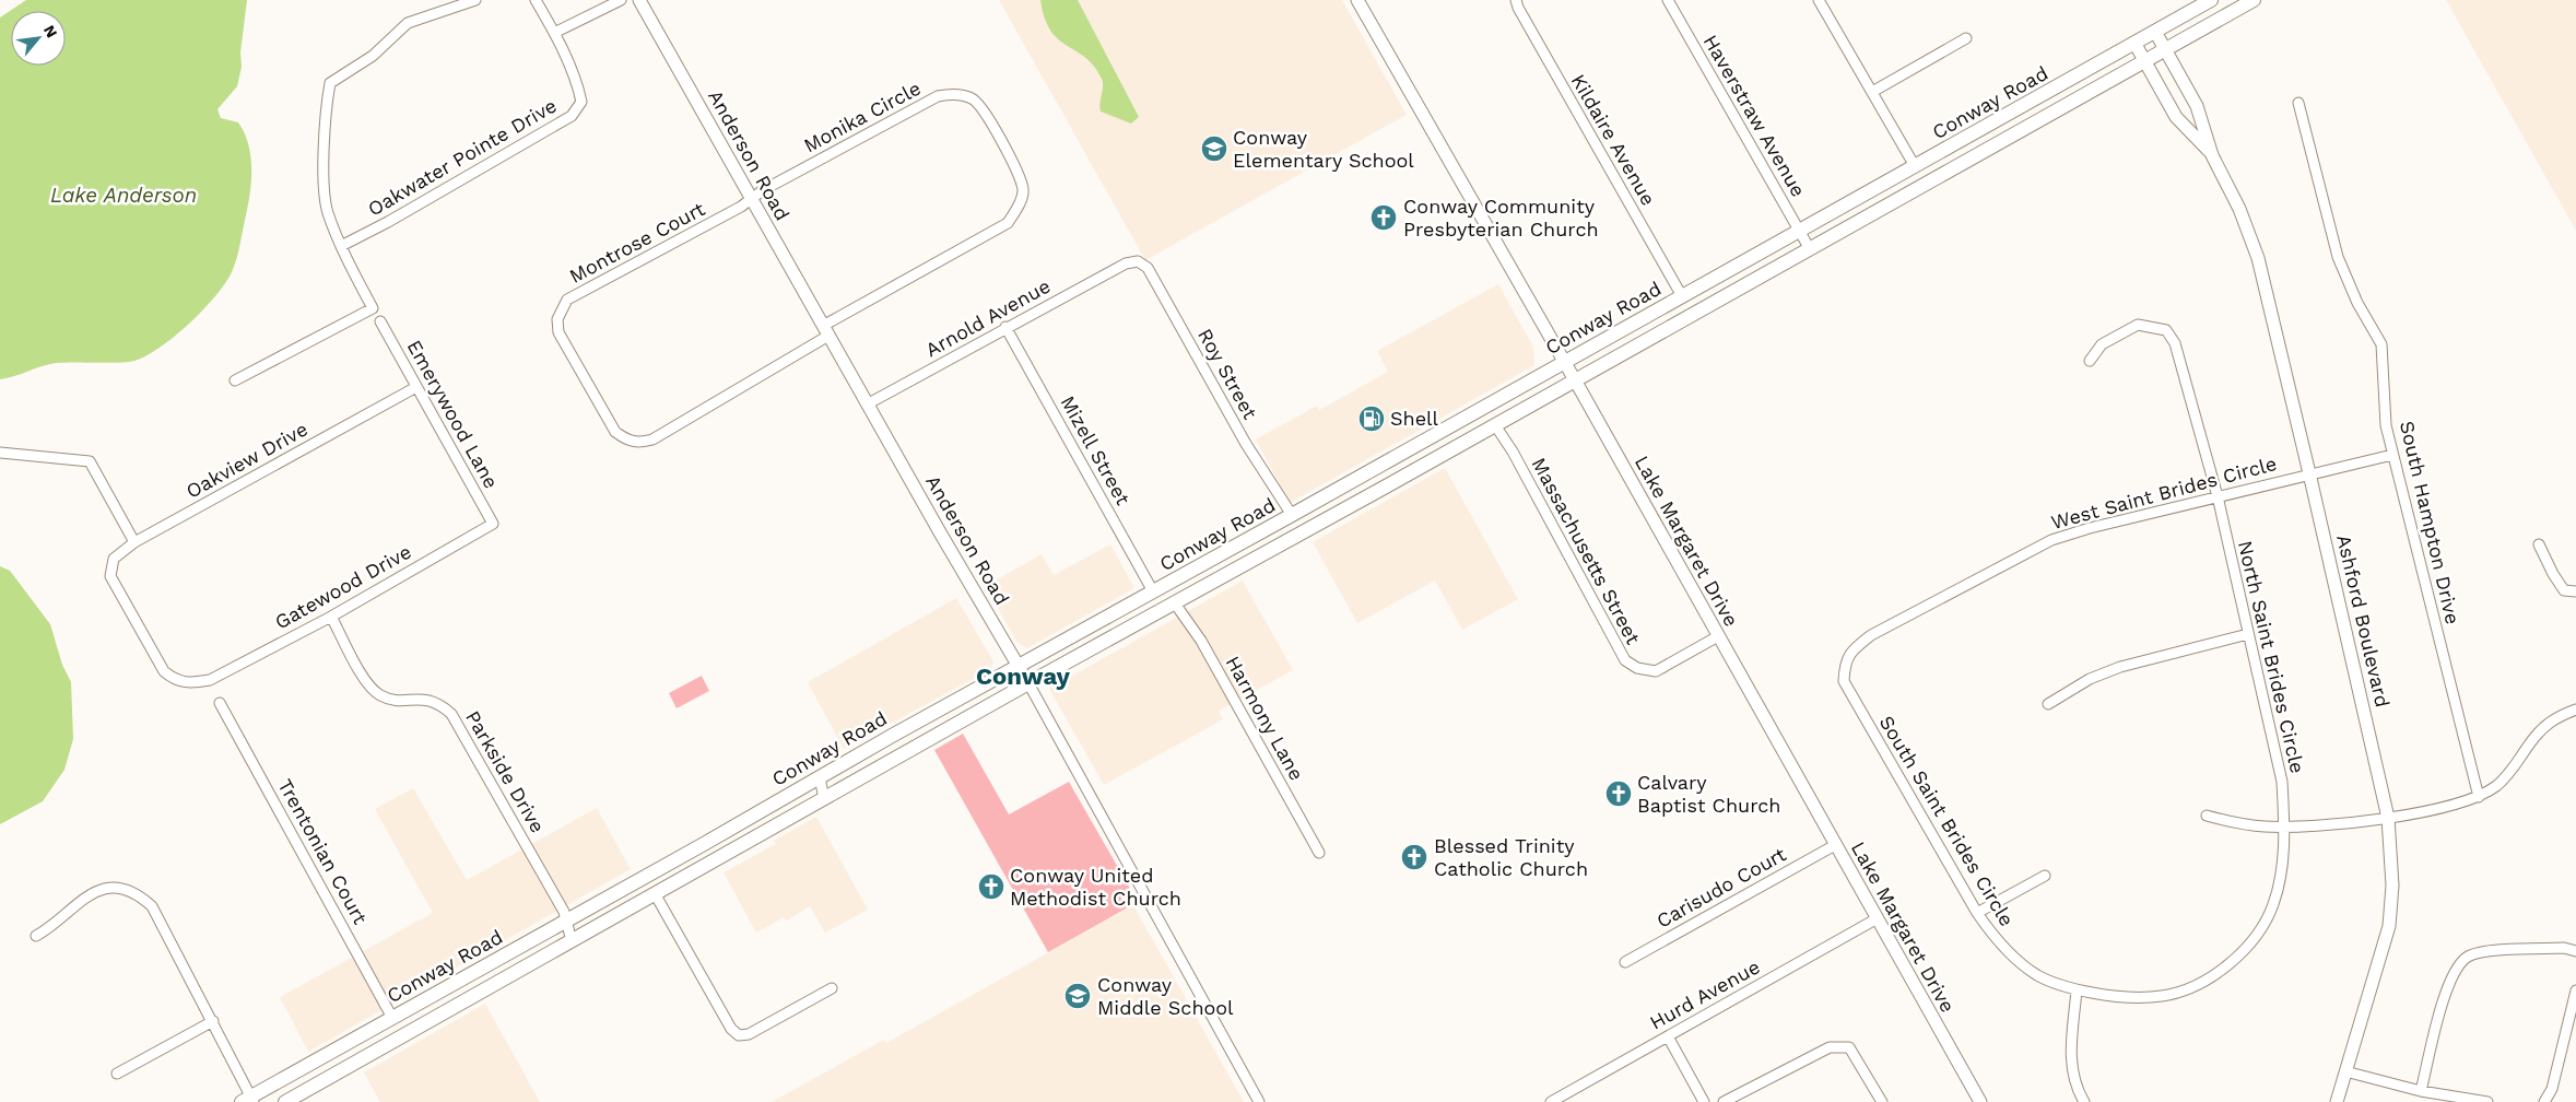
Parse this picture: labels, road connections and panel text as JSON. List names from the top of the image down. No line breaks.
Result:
{"streets":{"main road":["Conway Road"],"street":["Haverstraw Avenue","Monika Circle","Kildaire Avenue","Anderson Road","Oakwater Pointe Drive","Montrose Court","Arnold Avenue","Roy Street","Emerywood Lane","Mizell Street","Oakview Drive","West Saint Brides Circle","South Hampton Drive","Lake Margaret Drive","Massachusetts Street","Gatewood Drive","Ashford Boulevard","North Saint Brides Circle","Harmony Lane","Parkside Drive","South Saint Brides Circle","Trentonian Court","Carisudo Court","Hurd Avenue"]},"crossings":[["Conway Road","Haverstraw Avenue"],["Conway Road","Kildaire Avenue"],["Conway Road","Anderson Road"],["Conway Road","Roy Street"],["Conway Road","Mizell Street"],["Conway Road","Lake Margaret Drive"],["Conway Road","Massachusetts Street"],["Conway Road","Ashford Boulevard"],["Conway Road","Harmony Lane"],["Conway Road","Parkside Drive"],["Conway Road","Trentonian Court"],["Monika Circle","Anderson Road"],["Monika Circle","Montrose Court"],["Anderson Road","Montrose Court"],["Anderson Road","Arnold Avenue"],["Arnold Avenue","Roy Street"],["Arnold Avenue","Mizell Street"],["Emerywood Lane","Oakview Drive"],["Emerywood Lane","Gatewood Drive"],["Oakview Drive","Gatewood Drive"],["West Saint Brides Circle","South Hampton Drive"],["West Saint Brides Circle","Ashford Boulevard"],["West Saint Brides Circle","North Saint Brides Circle"],["West Saint Brides Circle","South Saint Brides Circle"],["Lake Margaret Drive","Massachusetts Street"],["Lake Margaret Drive","Carisudo Court"],["Lake Margaret Drive","Hurd Avenue"],["Gatewood Drive","Parkside Drive"],["North Saint Brides Circle","South Saint Brides Circle"]],"districts":["Conway"],"water":["Lake Anderson"],"places":{"school or university":["Conway Elementary School","Conway Middle School"],"church":["Conway Community Presbyterian Church","Calvary Baptist Church","Blessed Trinity Catholic Church","Conway United Methodist Church"],"fuel station":["Shell"]},"north":"top right"}
